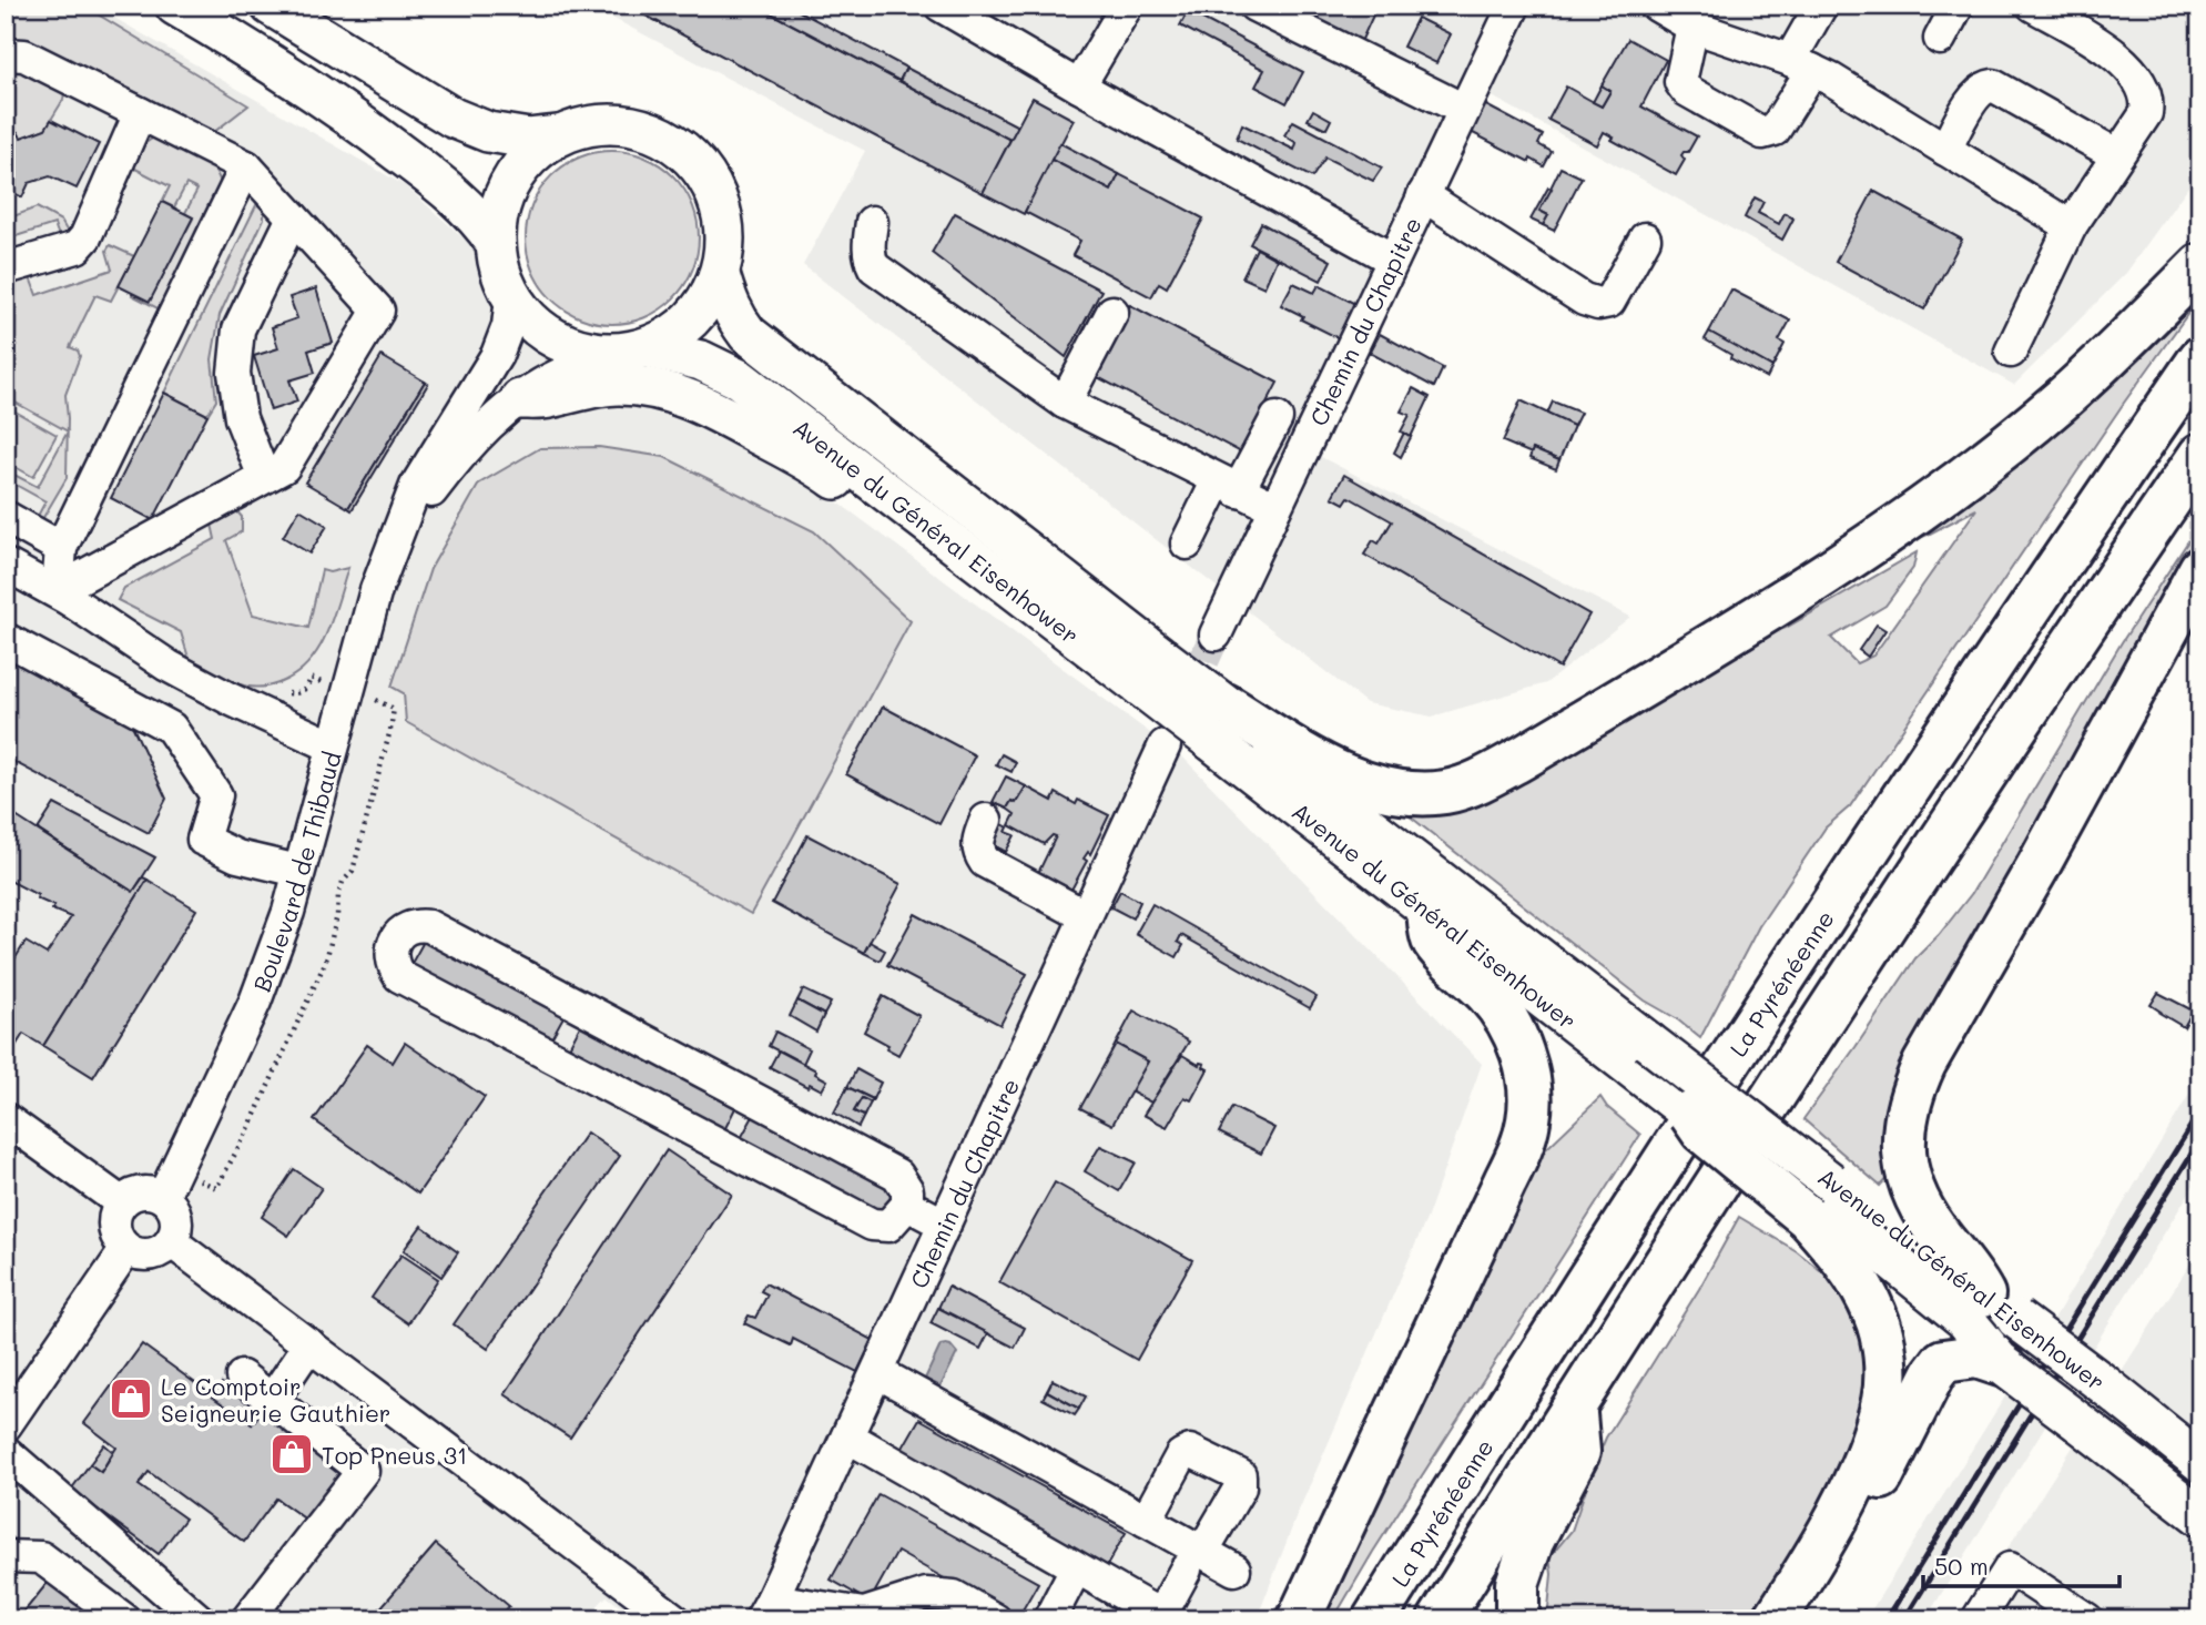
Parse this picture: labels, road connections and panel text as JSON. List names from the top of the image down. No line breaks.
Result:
{"streets":{"highway":["La Pyrénéenne"],"main road":["Avenue du Général Eisenhower"],"street":["Chemin du Chapitre","Boulevard de Thibaud"]},"crossings":[["Avenue du Général Eisenhower","Boulevard de Thibaud"]],"places":{"shop":["Le Comptoir Seigneurie Gauthier","Top Pneus 31"]},"scale_bar":"50 m"}
